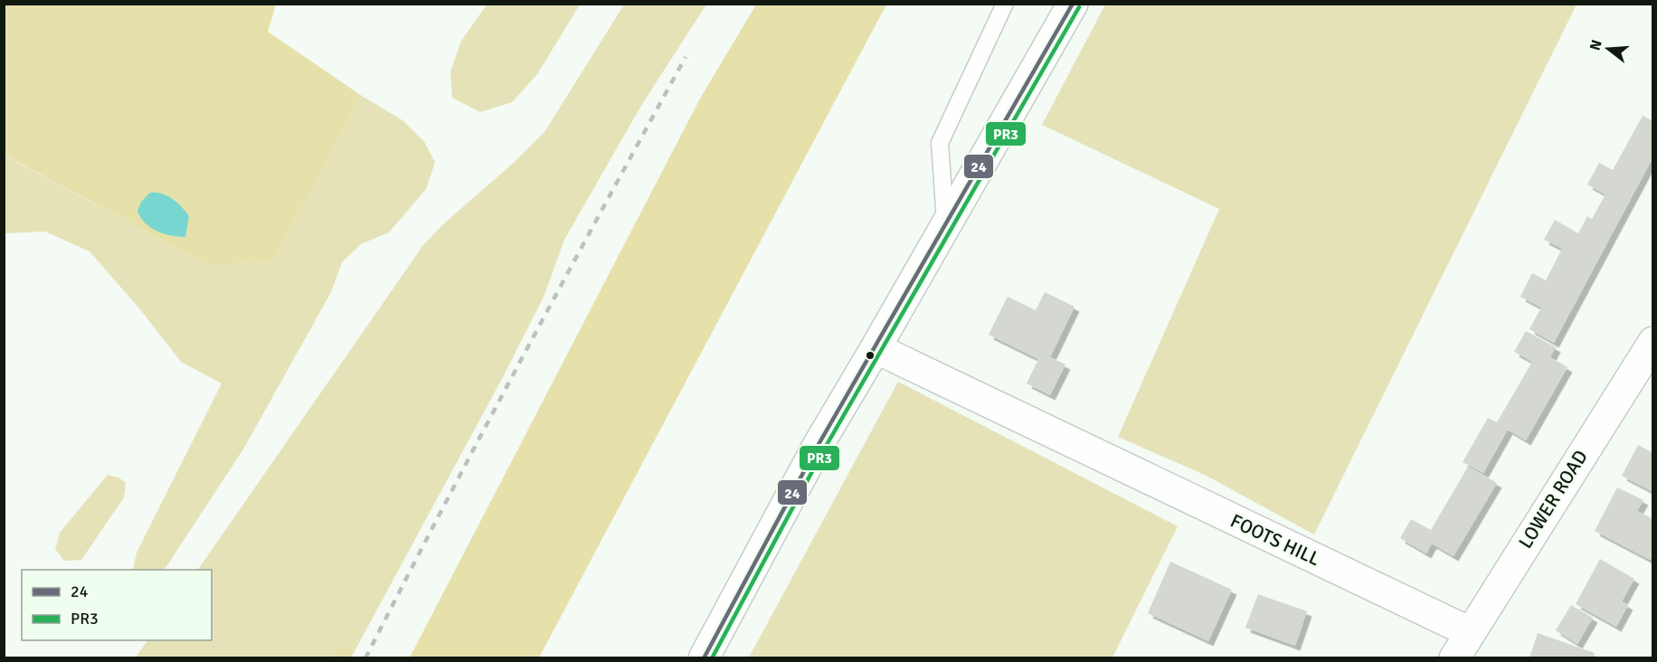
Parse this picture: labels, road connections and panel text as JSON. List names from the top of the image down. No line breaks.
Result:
{"streets":{"main road":["LOWER ROAD","FOOTS HILL"]},"crossings":[["LOWER ROAD","FOOTS HILL"]],"lines":["transit line 24","transit line PR3"],"legend":["24","PR3"],"north":"left"}
